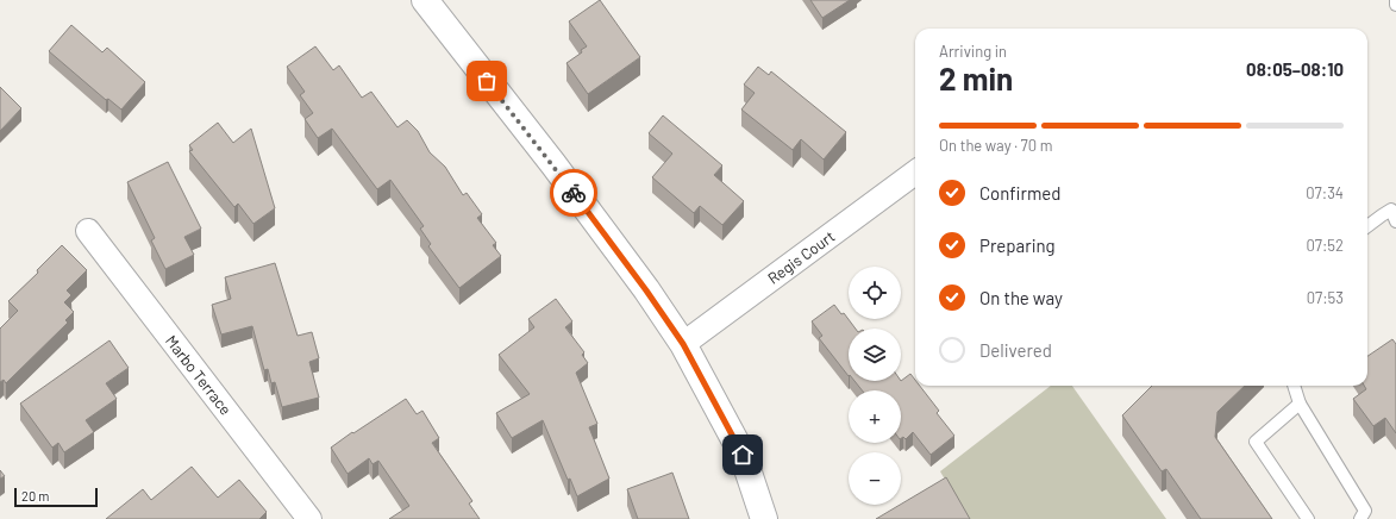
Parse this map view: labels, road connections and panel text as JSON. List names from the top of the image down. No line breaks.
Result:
{"streets":{"street":["Regis Court","Marbo Terrace"]},"scale_bar":"20 m","page":{"heading":["2 min","Arriving in","08:05–08:10"],"bar":"On the way · 70 m","list":[["Confirmed","07:34"],["Preparing","07:52"],["On the way","07:53"],"Delivered"],"map_buttons":["+","−"],"scale":"20 m"}}
